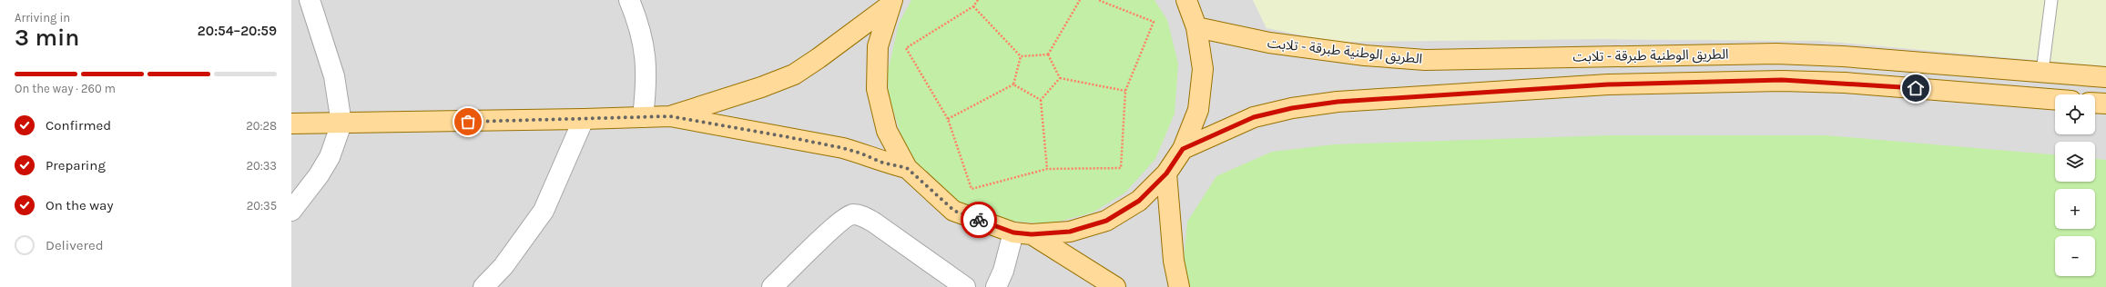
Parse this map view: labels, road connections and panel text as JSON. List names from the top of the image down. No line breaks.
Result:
{"streets":{"main road":["الطريق الوطنية طبرقة - تلابت"]},"page":{"heading":["3 min","Arriving in","20:54–20:59"],"bar":"On the way · 260 m","map_buttons":["+","−"],"list":[["Confirmed","20:28"],["Preparing","20:33"],["On the way","20:35"],"Delivered"]}}
